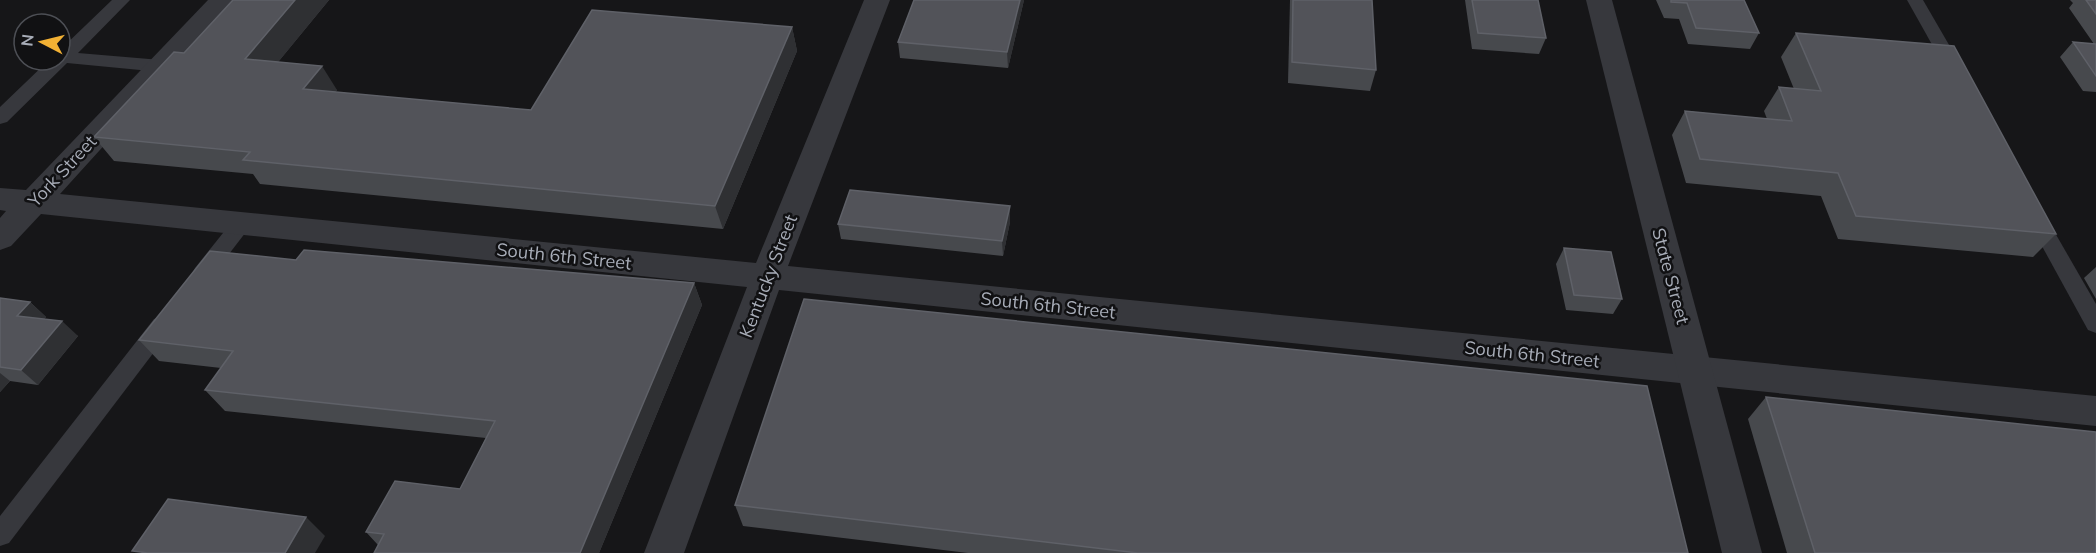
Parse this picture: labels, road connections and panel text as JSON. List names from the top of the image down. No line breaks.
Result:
{"streets":{"street":["York Street","South 6th Street","Kentucky Street","State Street"]},"crossings":[["York Street","South 6th Street"],["South 6th Street","Kentucky Street"],["South 6th Street","State Street"]],"north":"left"}
